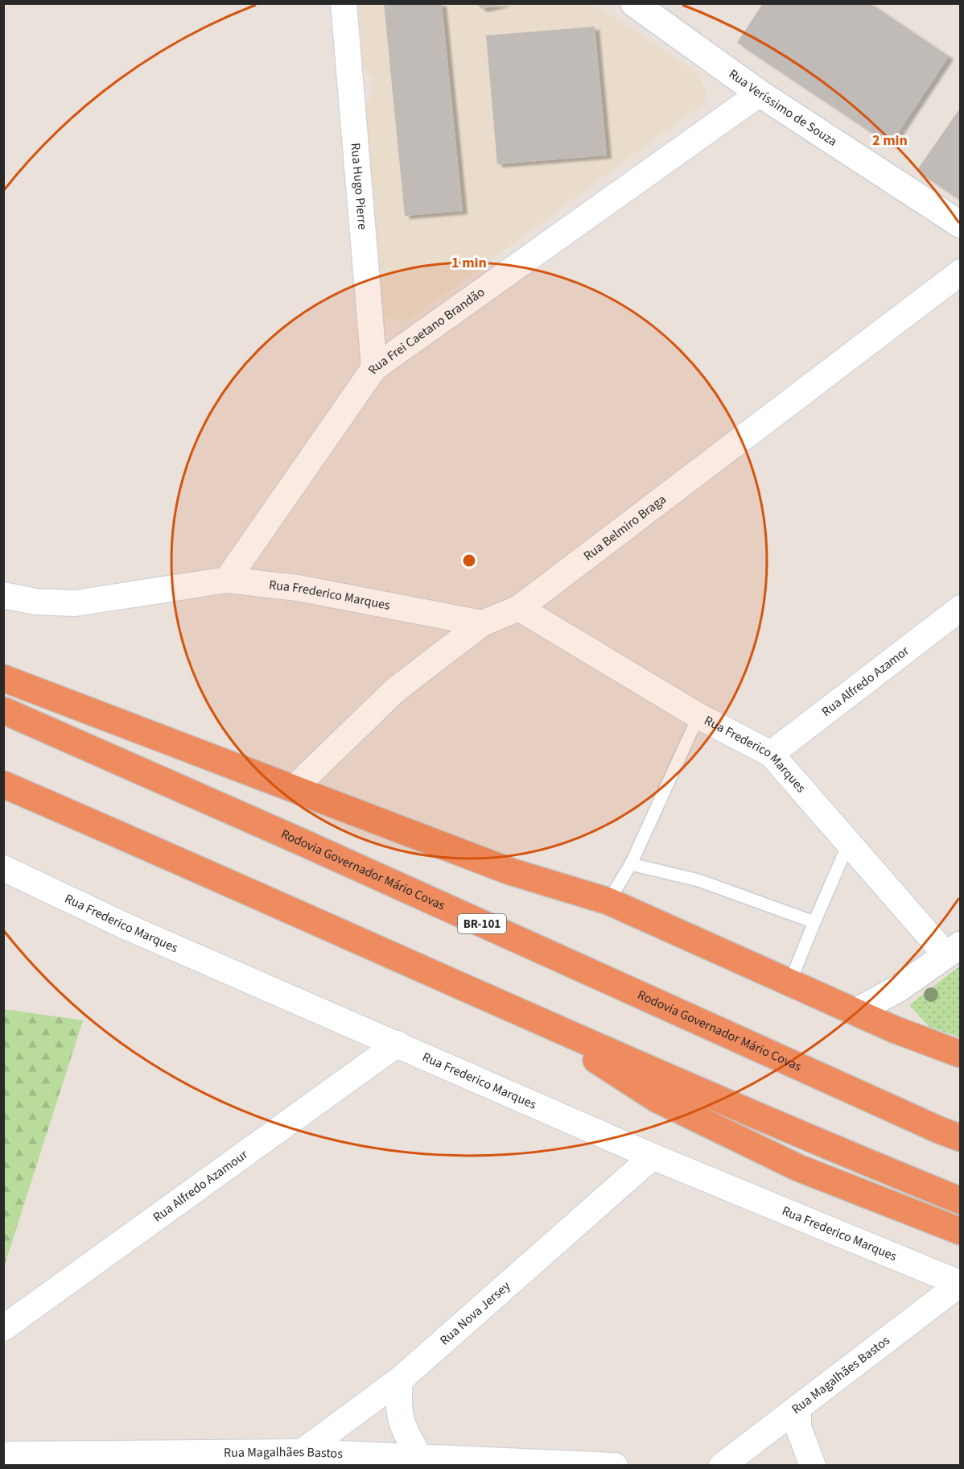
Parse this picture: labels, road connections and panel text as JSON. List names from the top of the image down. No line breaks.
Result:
{"streets":{"highway":["Rodovia Governador Mário Covas","BR-101"],"street":["Rua Veríssimo de Souza","Rua Hugo Pierre","Rua Frei Caetano Brandão","Rua Belmiro Braga","Rua Frederico Marques","Rua Alfredo Azamor","Rua Alfredo Azamour","Rua Nova Jersey","Rua Magalhães Bastos"]},"crossings":[["Rua Veríssimo de Souza","Rua Frei Caetano Brandão"],["Rua Hugo Pierre","Rua Frei Caetano Brandão"],["Rua Frei Caetano Brandão","Rua Frederico Marques"],["Rua Belmiro Braga","Rua Frederico Marques"],["Rua Frederico Marques","Rua Alfredo Azamor"],["Rua Frederico Marques","Rua Alfredo Azamour"],["Rua Frederico Marques","Rua Nova Jersey"],["Rua Frederico Marques","Rua Magalhães Bastos"],["Rua Nova Jersey","Rua Magalhães Bastos"]],"rings":["2 min","1 min"]}
